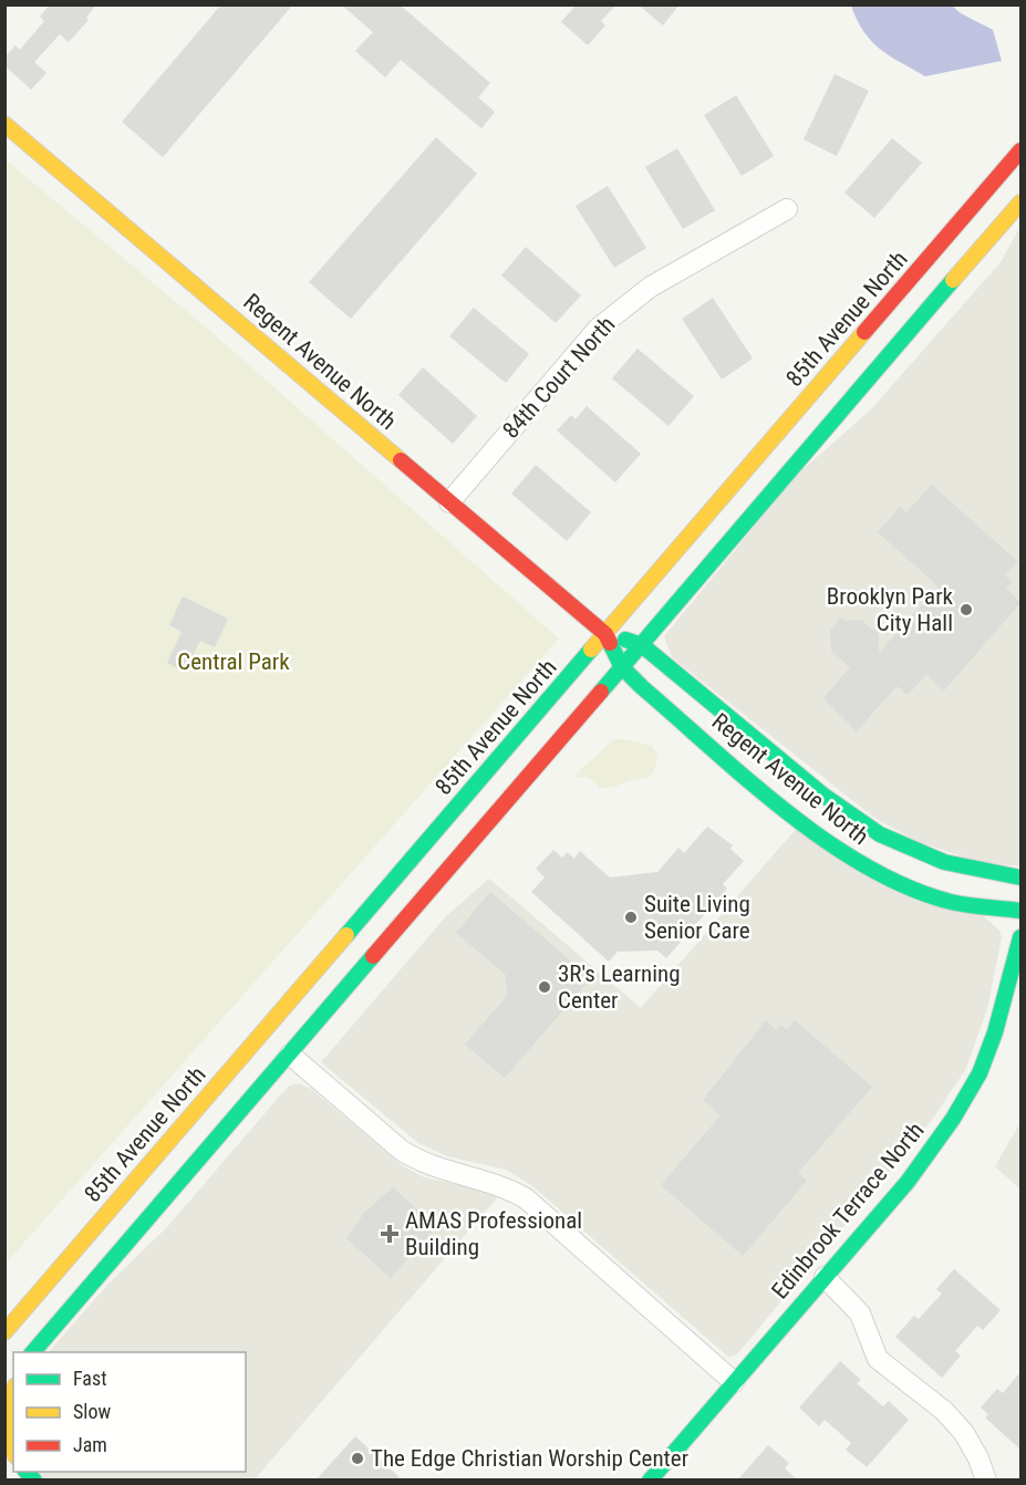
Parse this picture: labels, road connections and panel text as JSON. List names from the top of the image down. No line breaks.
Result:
{"streets":{"main road":["85th Avenue North","Regent Avenue North","Edinbrook Terrace North"],"street":["84th Court North"]},"crossings":[["85th Avenue North","Regent Avenue North"],["Regent Avenue North","84th Court North"]],"parks":["Central Park"],"places":{"other":["Brooklyn Park City Hall","Suite Living Senior Care","3R's Learning Center","The Edge Christian Worship Center"],"health":["AMAS Professional Building"]},"legend":["Fast","Slow","Jam"]}
